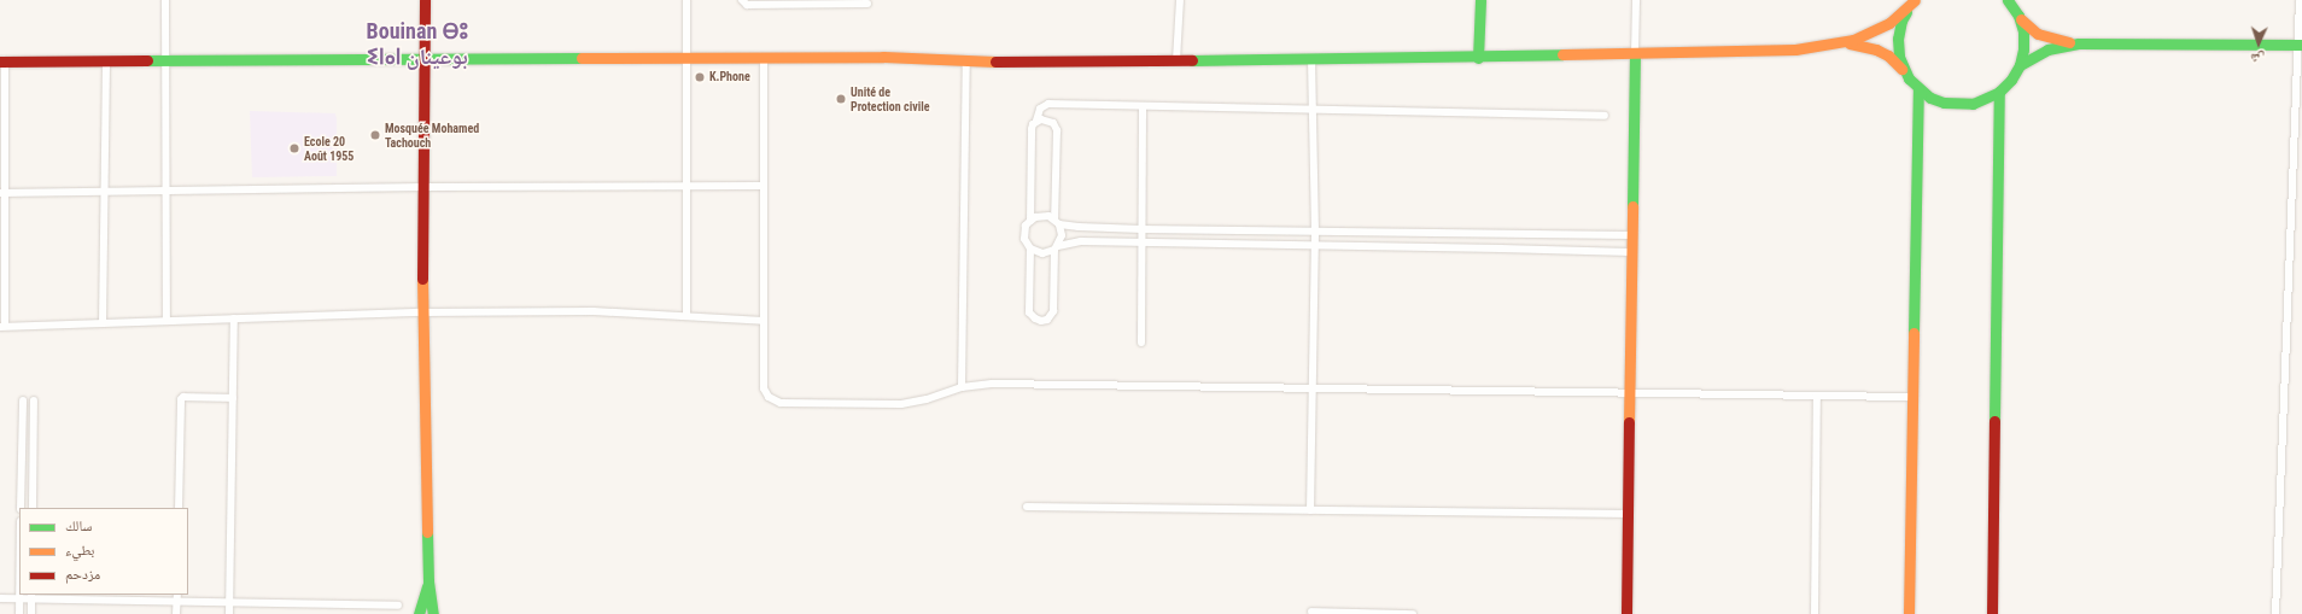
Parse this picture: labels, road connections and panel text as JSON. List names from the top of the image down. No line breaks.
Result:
{"districts":["Bouinan ⴱⵓ ⵉⵏⴰⵏ بوعينان"],"places":["K.Phone","Unité de Protection civile","Mosquée Mohamed Tachouch","Ecole 20 Août 1955"],"legend":["سالك","بطيء","مزدحم"],"north":"bottom"}
